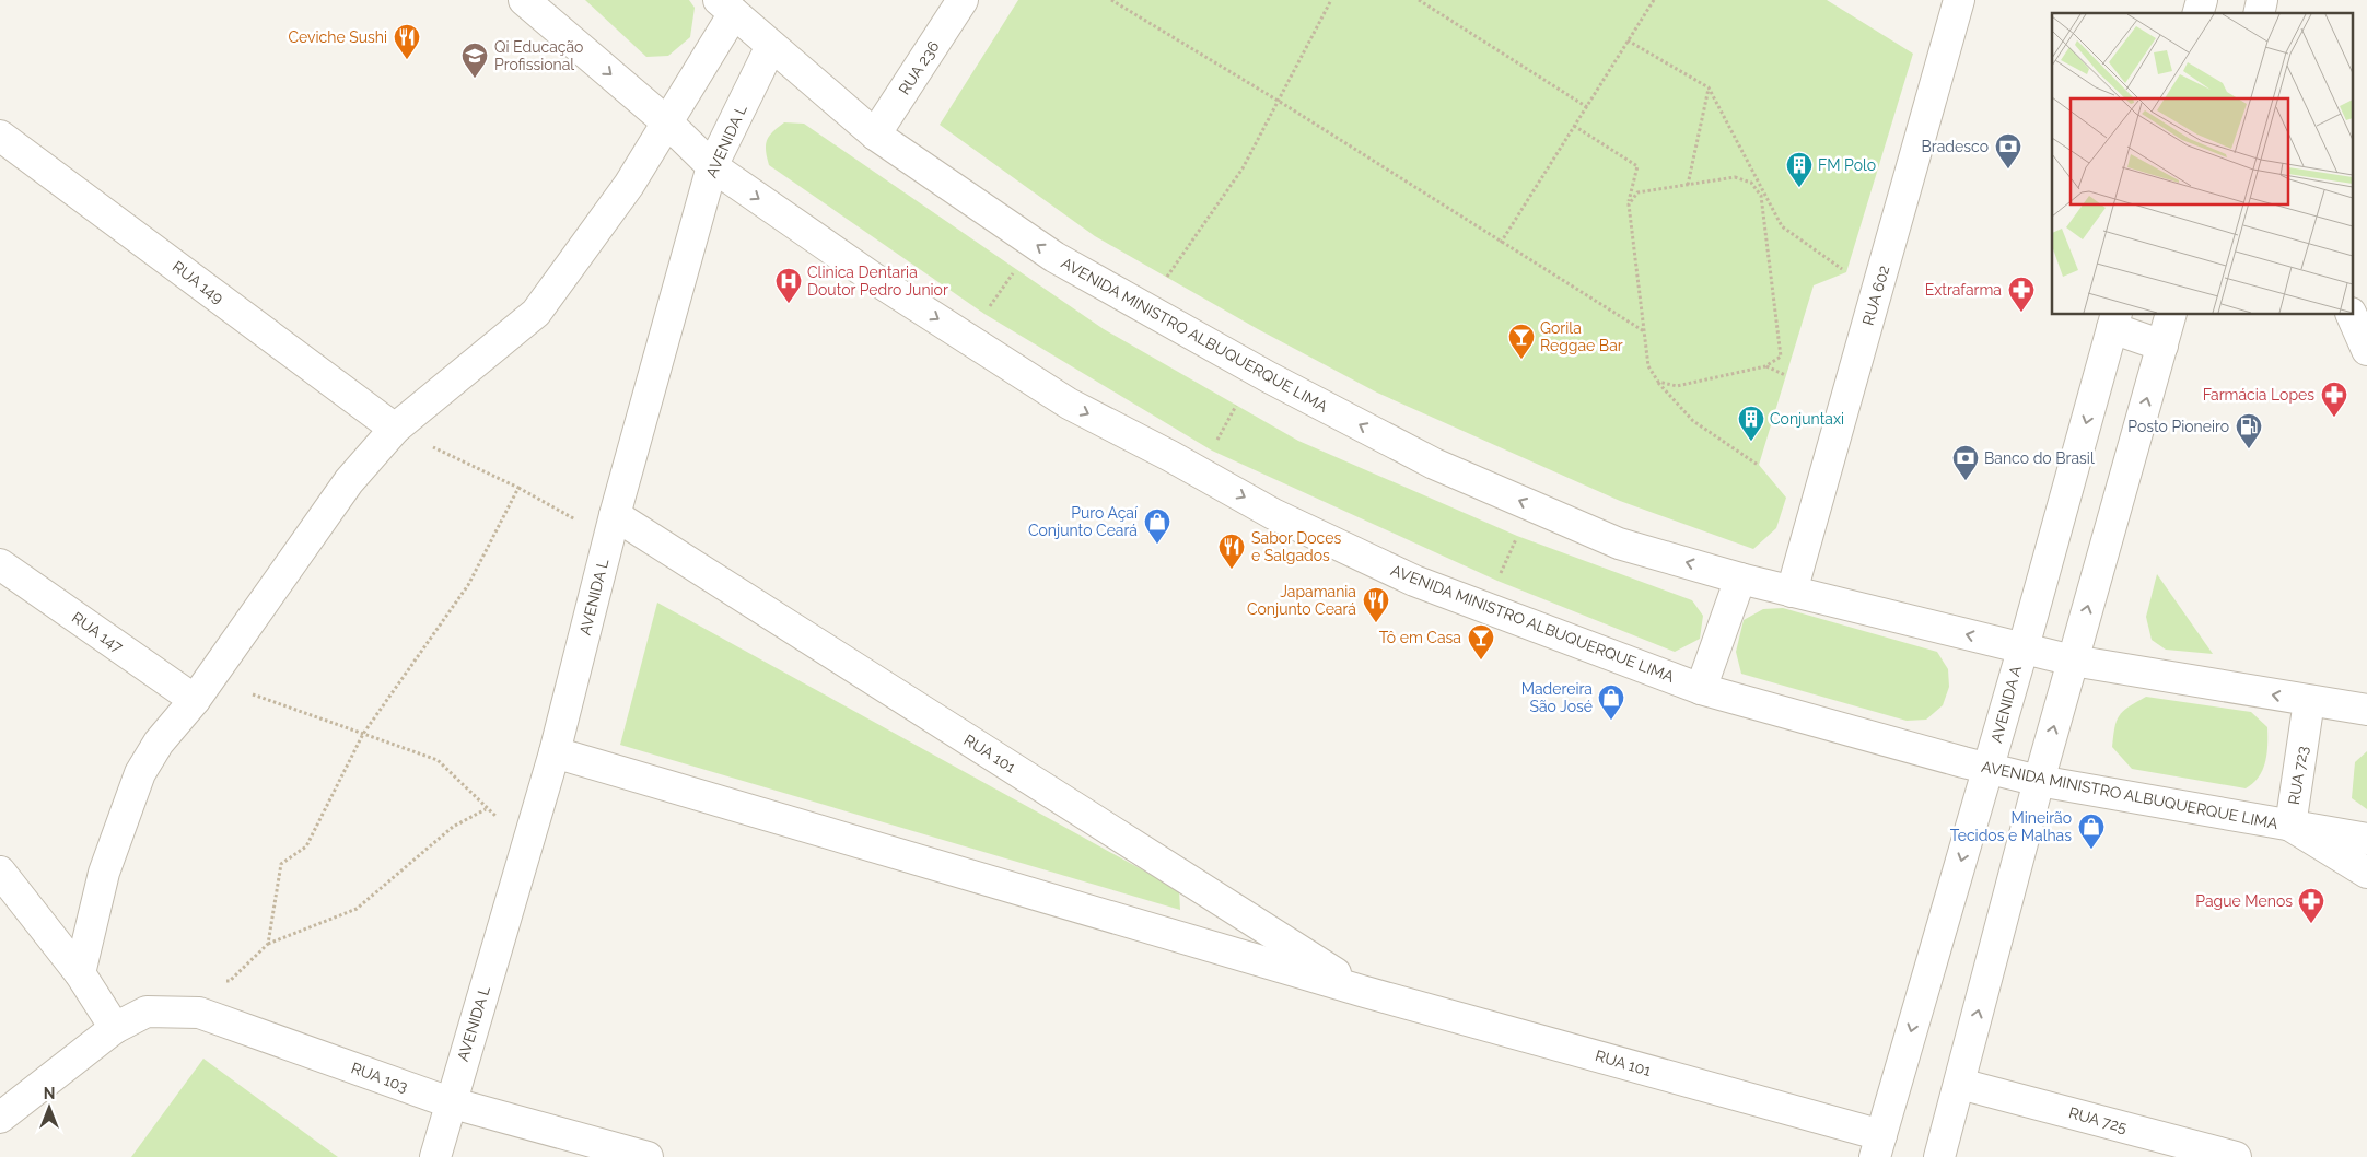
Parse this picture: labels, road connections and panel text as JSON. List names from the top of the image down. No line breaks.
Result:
{"streets":{"street":["RUA 236","AVENIDA L","RUA 149","RUA 602","AVENIDA MINISTRO ALBUQUERQUE LIMA","RUA 147","AVENIDA A","RUA 101","RUA 723","RUA 103","RUA 725"]},"crossings":[["RUA 236","AVENIDA MINISTRO ALBUQUERQUE LIMA"],["AVENIDA L","AVENIDA MINISTRO ALBUQUERQUE LIMA"],["AVENIDA L","RUA 101"],["AVENIDA L","RUA 103"],["RUA 602","AVENIDA MINISTRO ALBUQUERQUE LIMA"],["AVENIDA MINISTRO ALBUQUERQUE LIMA","AVENIDA A"],["AVENIDA MINISTRO ALBUQUERQUE LIMA","RUA 723"],["AVENIDA A","RUA 101"]],"places":{"restaurant":["Ceviche Sushi","Sabor Doces e Salgados","Japamania Conjunto Ceará"],"school or university":["Qi Educação Profissional"],"bank":["Bradesco","Banco do Brasil"],"building":["FM Polo","Conjuntaxi"],"hospital":["Clinica Dentaria Doutor Pedro Junior"],"pharmacy":["Extrafarma","Farmácia Lopes","Pague Menos"],"bar":["Gorila Reggae Bar","Tô em Casa"],"fuel station":["Posto Pioneiro"],"shop":["Puro Açaí Conjunto Ceará","Madereira São José","Mineirão Tecidos e Malhas"]},"north":"top"}
